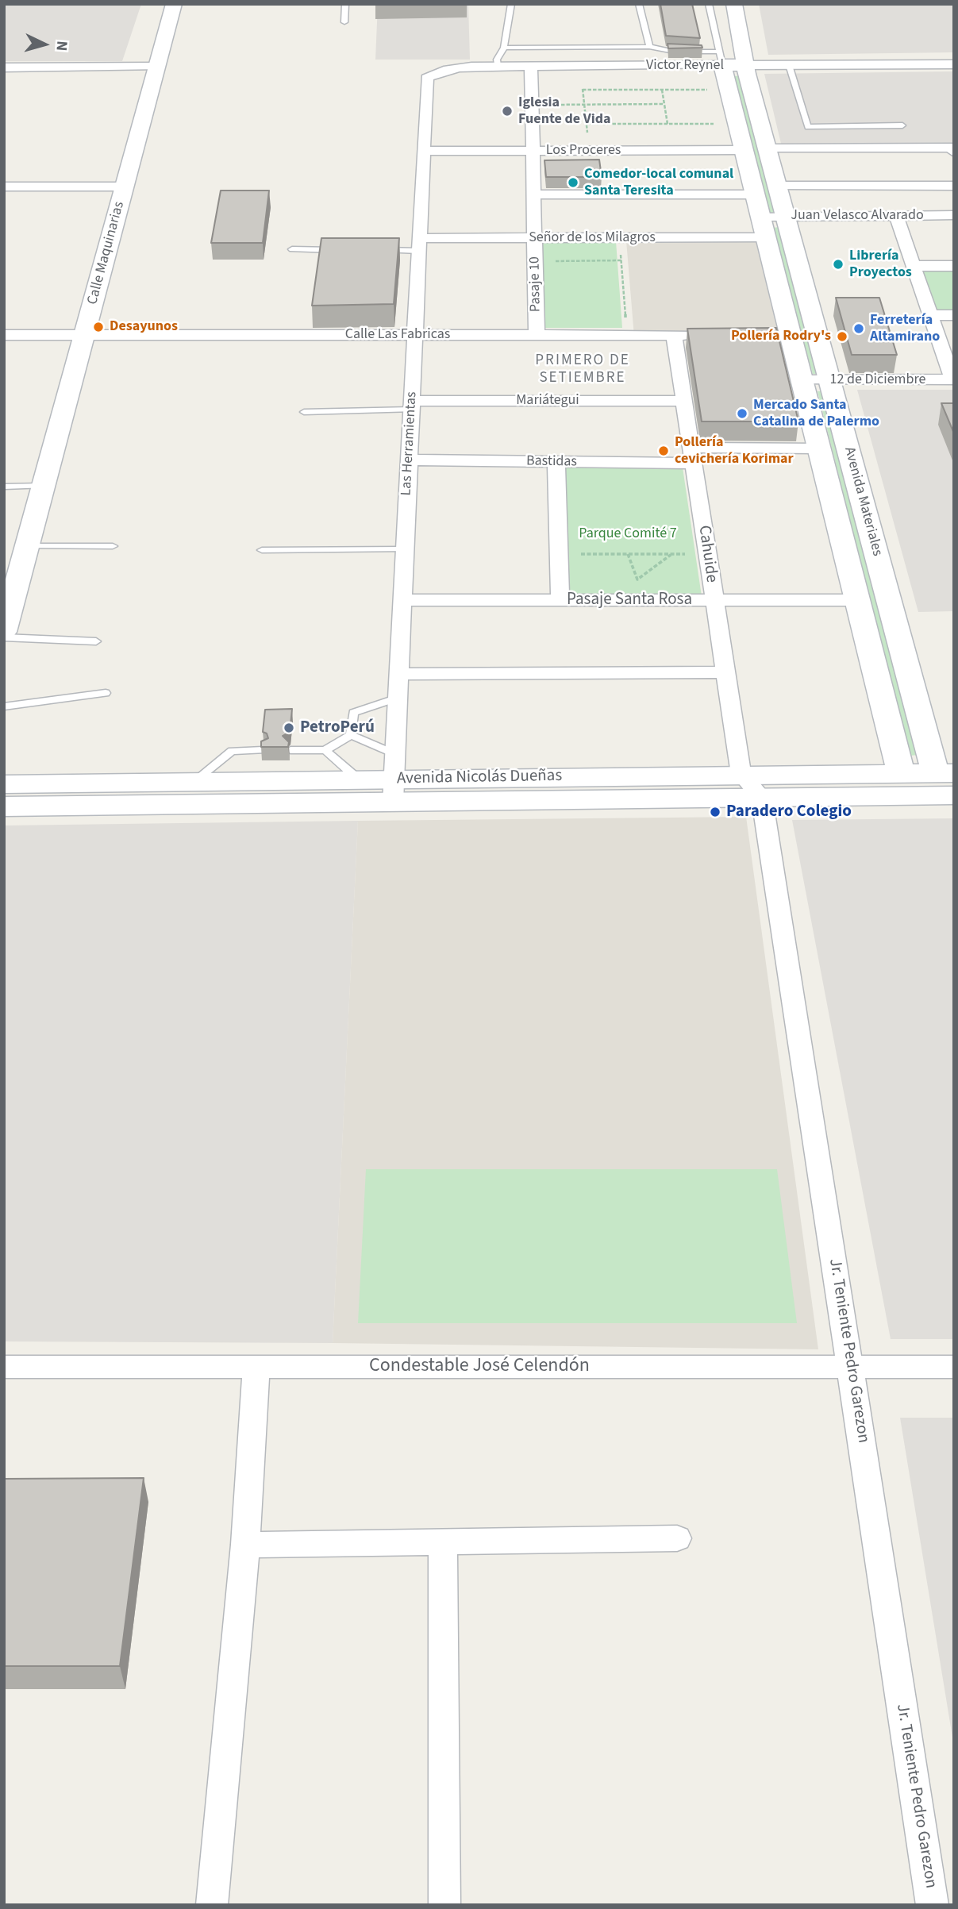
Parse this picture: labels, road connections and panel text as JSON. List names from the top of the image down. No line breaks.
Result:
{"streets":{"street":["Victor Reynel","Los Proceres","Juan Velasco Alvarado","Señor de los Milagros","Calle Maquinarias","Pasaje 10","Calle Las Fabricas","12 de Diciembre","Mariátegui","Las Herramientas","Bastidas","Avenida Materiales","Cahuide","Pasaje Santa Rosa","Avenida Nicolás Dueñas","Jr. Teniente Pedro Garezon","Condestable José Celendón"]},"crossings":[["Victor Reynel","Pasaje 10"],["Victor Reynel","Las Herramientas"],["Victor Reynel","Avenida Materiales"],["Los Proceres","Pasaje 10"],["Los Proceres","Las Herramientas"],["Los Proceres","Avenida Materiales"],["Juan Velasco Alvarado","Señor de los Milagros"],["Juan Velasco Alvarado","Avenida Materiales"],["Señor de los Milagros","Pasaje 10"],["Señor de los Milagros","Las Herramientas"],["Señor de los Milagros","Avenida Materiales"],["Calle Maquinarias","Calle Las Fabricas"],["Pasaje 10","Calle Las Fabricas"],["Calle Las Fabricas","Las Herramientas"],["Calle Las Fabricas","Cahuide"],["12 de Diciembre","Avenida Materiales"],["Mariátegui","Las Herramientas"],["Mariátegui","Cahuide"],["Las Herramientas","Bastidas"],["Las Herramientas","Pasaje Santa Rosa"],["Las Herramientas","Avenida Nicolás Dueñas"],["Bastidas","Avenida Materiales"],["Bastidas","Cahuide"],["Avenida Materiales","Pasaje Santa Rosa"],["Avenida Materiales","Avenida Nicolás Dueñas"],["Cahuide","Pasaje Santa Rosa"],["Cahuide","Avenida Nicolás Dueñas"],["Avenida Nicolás Dueñas","Jr. Teniente Pedro Garezon"],["Jr. Teniente Pedro Garezon","Condestable José Celendón"]],"districts":["PRIMERO DE SETIEMBRE"],"parks":["Parque Comité 7"],"places":["Iglesia Fuente de Vida","Comedor-local comunal Santa Teresita","Librería Proyectos","Desayunos","Ferretería Altamirano","Pollería Rodry's","Mercado Santa Catalina de Palermo","Pollería cevichería Korimar","PetroPerú","Paradero Colegio"],"north":"right"}
